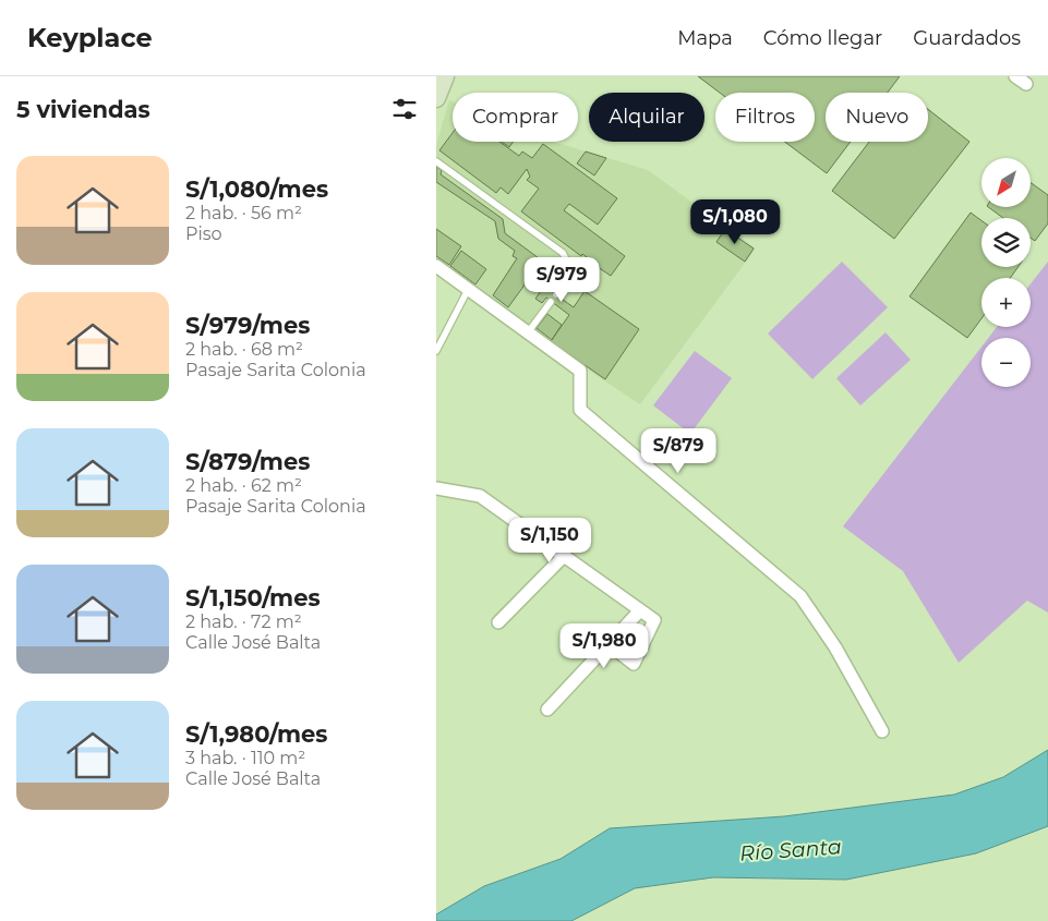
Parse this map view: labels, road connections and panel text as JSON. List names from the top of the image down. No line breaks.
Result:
{"water":["Río Santa"],"north":"bottom left","page":{"header":"Keyplace","nav":["Mapa","Cómo llegar","Guardados"],"heading":"5 viviendas","chip":["Comprar","Alquilar","Filtros","Nuevo"],"list":[{"name":"S/1,080/mes","note":"2 hab. · 56 m² · Piso"},{"name":"S/979/mes","note":"2 hab. · 68 m² · Pasaje Sarita Colonia"},{"name":"S/879/mes","note":"2 hab. · 62 m² · Pasaje Sarita Colonia"},{"name":"S/1,150/mes","note":"2 hab. · 72 m² · Calle José Balta"},{"name":"S/1,980/mes","note":"3 hab. · 110 m² · Calle José Balta"}],"map_buttons":["+","−"],"price":["S/1,080","S/979","S/879","S/1,150","S/1,980"]}}
